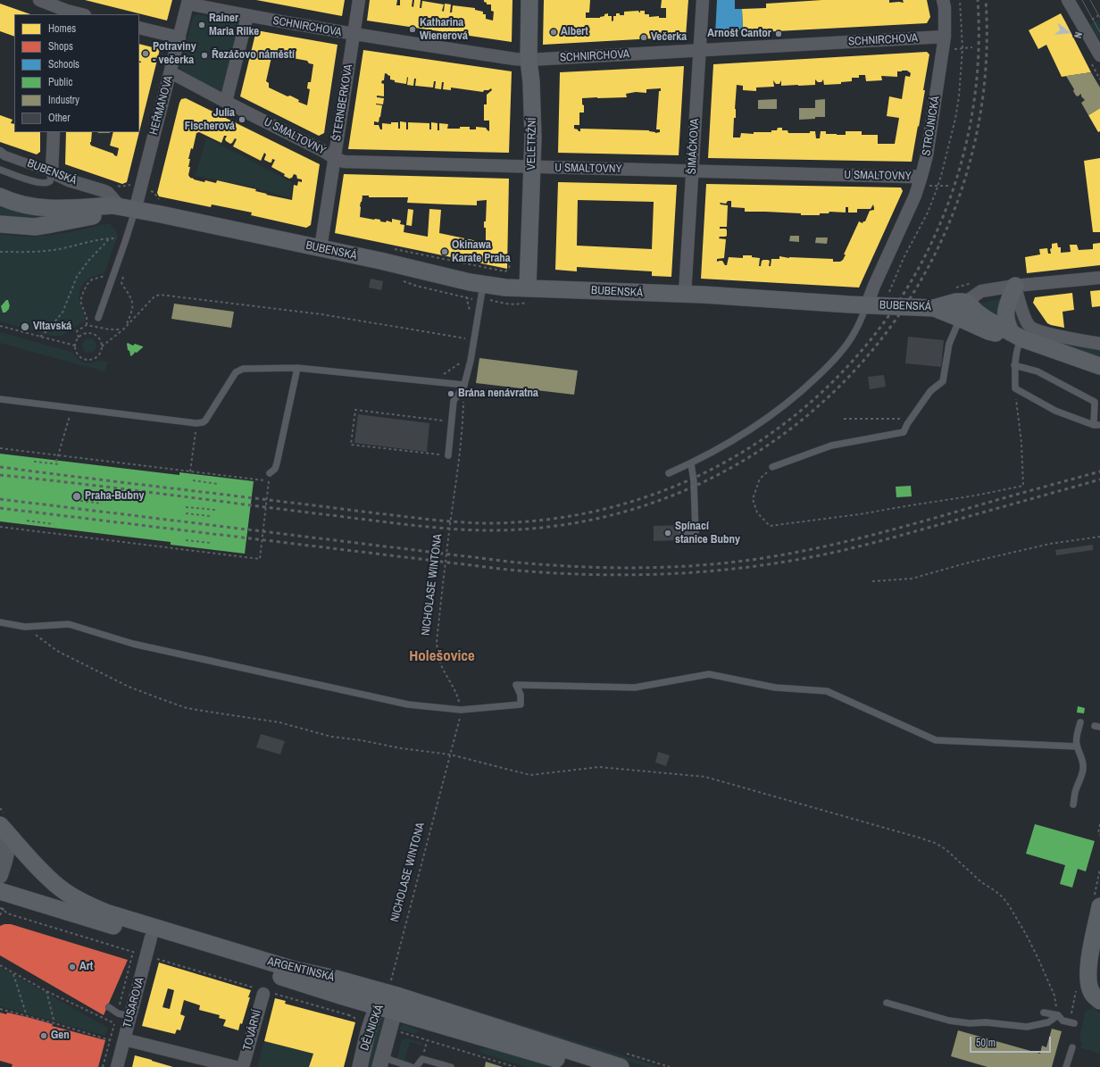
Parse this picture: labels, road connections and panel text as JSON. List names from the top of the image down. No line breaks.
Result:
{"streets":{"main road":["VELETRŽNÍ","BUBENSKÁ","ARGENTINSKÁ"],"street":["SCHNIRCHOVA","ŠTERNBERKOVA","HEŘMANOVA","STROJNICKÁ","U SMALTOVNY","ŠIMÁČKOVA","TUSAROVA","DĚLNICKÁ","TOVÁRNÍ"],"path":["NICHOLASE WINTONA"]},"crossings":[["SCHNIRCHOVA","ŠTERNBERKOVA"],["SCHNIRCHOVA","STROJNICKÁ"],["SCHNIRCHOVA","VELETRŽNÍ"],["SCHNIRCHOVA","ŠIMÁČKOVA"],["ŠTERNBERKOVA","U SMALTOVNY"],["ŠTERNBERKOVA","BUBENSKÁ"],["HEŘMANOVA","BUBENSKÁ"],["STROJNICKÁ","U SMALTOVNY"],["STROJNICKÁ","BUBENSKÁ"],["U SMALTOVNY","VELETRŽNÍ"],["U SMALTOVNY","ŠIMÁČKOVA"],["VELETRŽNÍ","BUBENSKÁ"],["ŠIMÁČKOVA","BUBENSKÁ"],["NICHOLASE WINTONA","ARGENTINSKÁ"],["NICHOLASE WINTONA","DĚLNICKÁ"],["ARGENTINSKÁ","TUSAROVA"],["ARGENTINSKÁ","DĚLNICKÁ"]],"districts":["Holešovice"],"places":["Rainer Maria Rilke","Katharina Wienerová","Albert","Arnošt Cantor","Večerka","Potraviny - večerka","Řezáčovo náměstí","Julia Fischerová","Okinawa Karate Praha","Vltavská","Brána nenávratna","Praha-Bubny","Spínací stanice Bubny","Art","Gen"],"legend":["Homes","Shops","Schools","Public","Industry","Other"],"scale_bar":"50 m","north":"right"}
